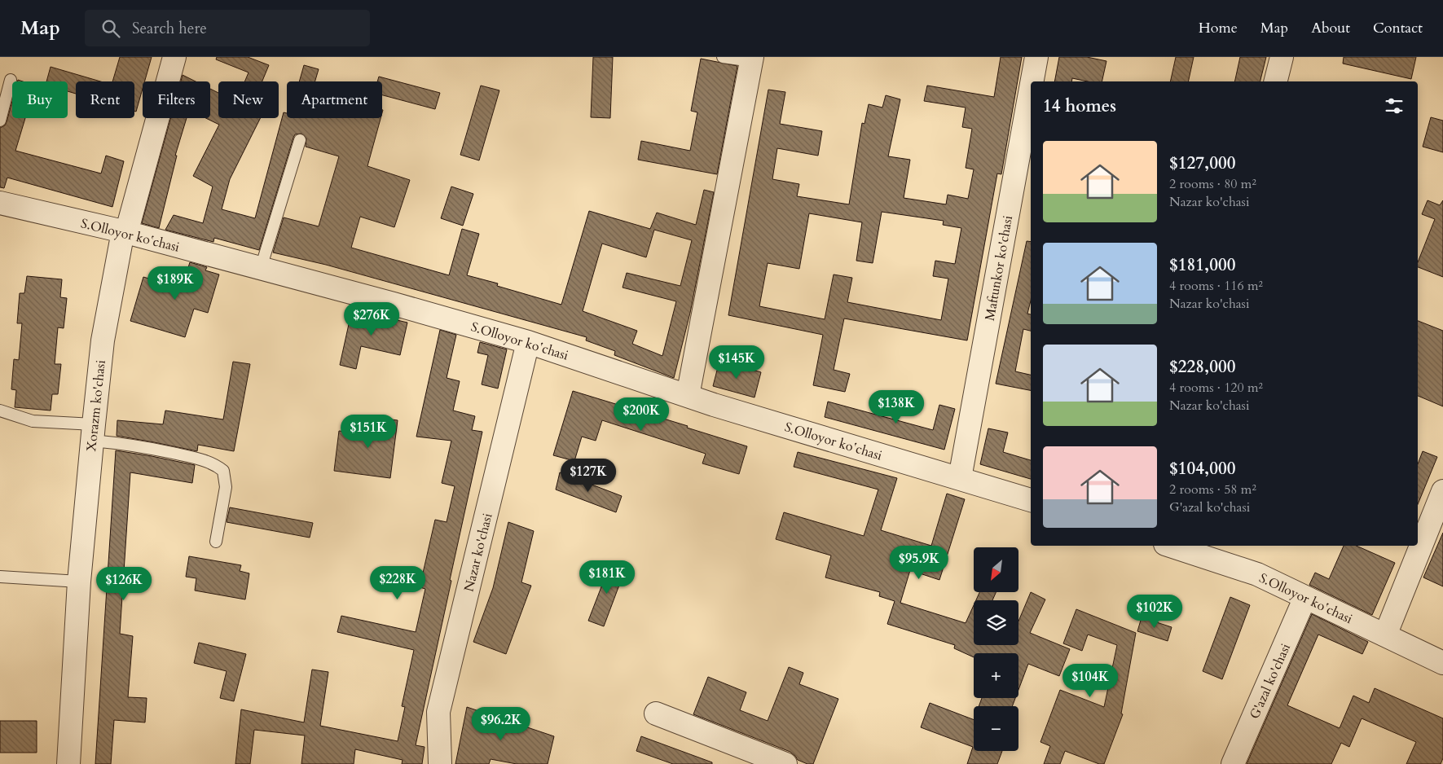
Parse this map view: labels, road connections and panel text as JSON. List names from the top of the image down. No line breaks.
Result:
{"streets":{"street":["S.Olloyor koʻchasi","Maftunkor ko'chasi","Xorazm ko'chasi","Nazar ko'chasi","G'azal ko'chasi"]},"crossings":[["S.Olloyor koʻchasi","Maftunkor ko'chasi"],["S.Olloyor koʻchasi","Xorazm ko'chasi"],["S.Olloyor koʻchasi","Nazar ko'chasi"],["S.Olloyor koʻchasi","G'azal ko'chasi"]],"north":"bottom left","page":{"header":"Map","search":"Search here","nav":["Home","Map","About","Contact"],"chip":["Buy","Rent","Filters","New","Apartment"],"heading":"14 homes","list":[{"name":"$127,000","note":"2 rooms · 80 m² · Nazar ko'chasi"},{"name":"$181,000","note":"4 rooms · 116 m² · Nazar ko'chasi"},{"name":"$228,000","note":"4 rooms · 120 m² · Nazar ko'chasi"},{"name":"$104,000","note":"2 rooms · 58 m² · G'azal ko'chasi"}],"price":["$189K","$276K","$145K","$138K","$200K","$151K","$127K","$95.9K","$181K","$228K","$126K","$102K","$104K","$96.2K"],"map_buttons":["+","−"]}}
